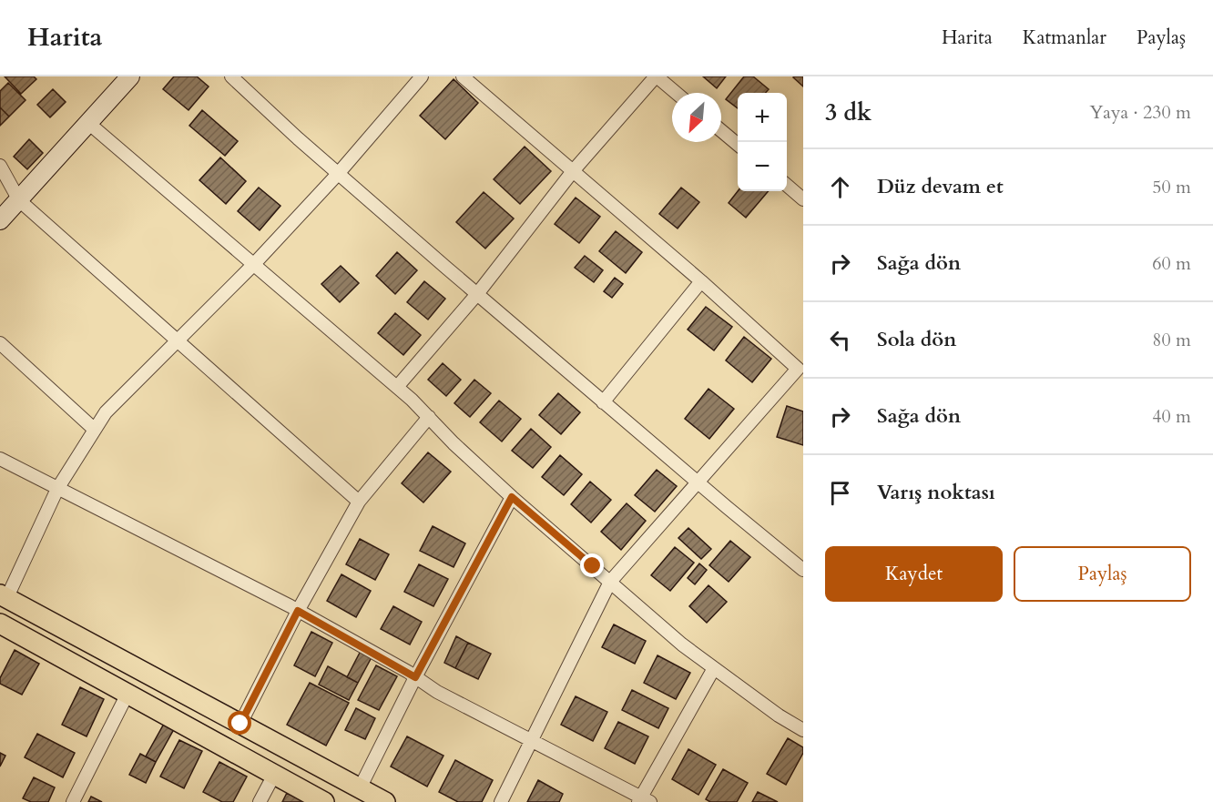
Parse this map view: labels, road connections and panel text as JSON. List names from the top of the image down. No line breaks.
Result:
{"north":"bottom left","page":{"header":"Harita","nav":["Harita","Katmanlar","Paylaş"],"heading":["3 dk","Yaya · 230 m"],"map_buttons":["+","−"],"list":[["Düz devam et","50 m"],["Sağa dön","60 m"],["Sola dön","80 m"],["Sağa dön","40 m"],"Varış noktası"],"buttons":["Kaydet","Paylaş"]}}
